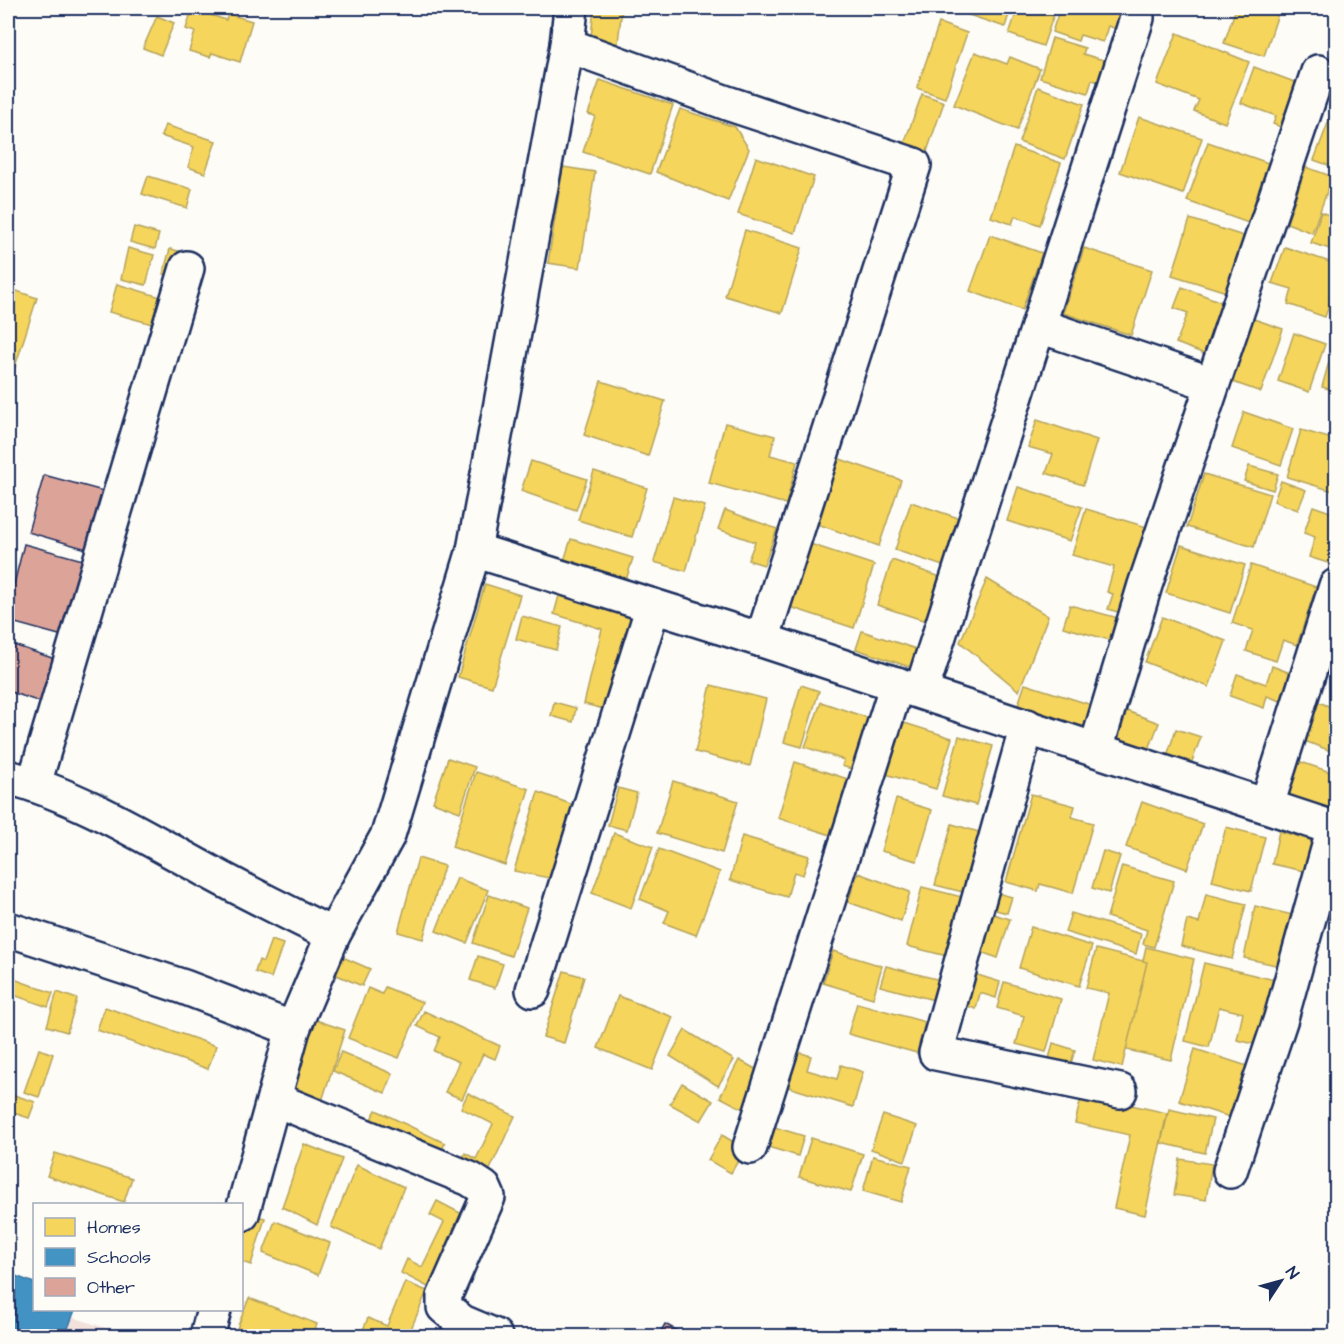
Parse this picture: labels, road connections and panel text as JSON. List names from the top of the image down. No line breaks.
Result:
{"legend":["Homes","Schools","Other"],"north":"top right"}
